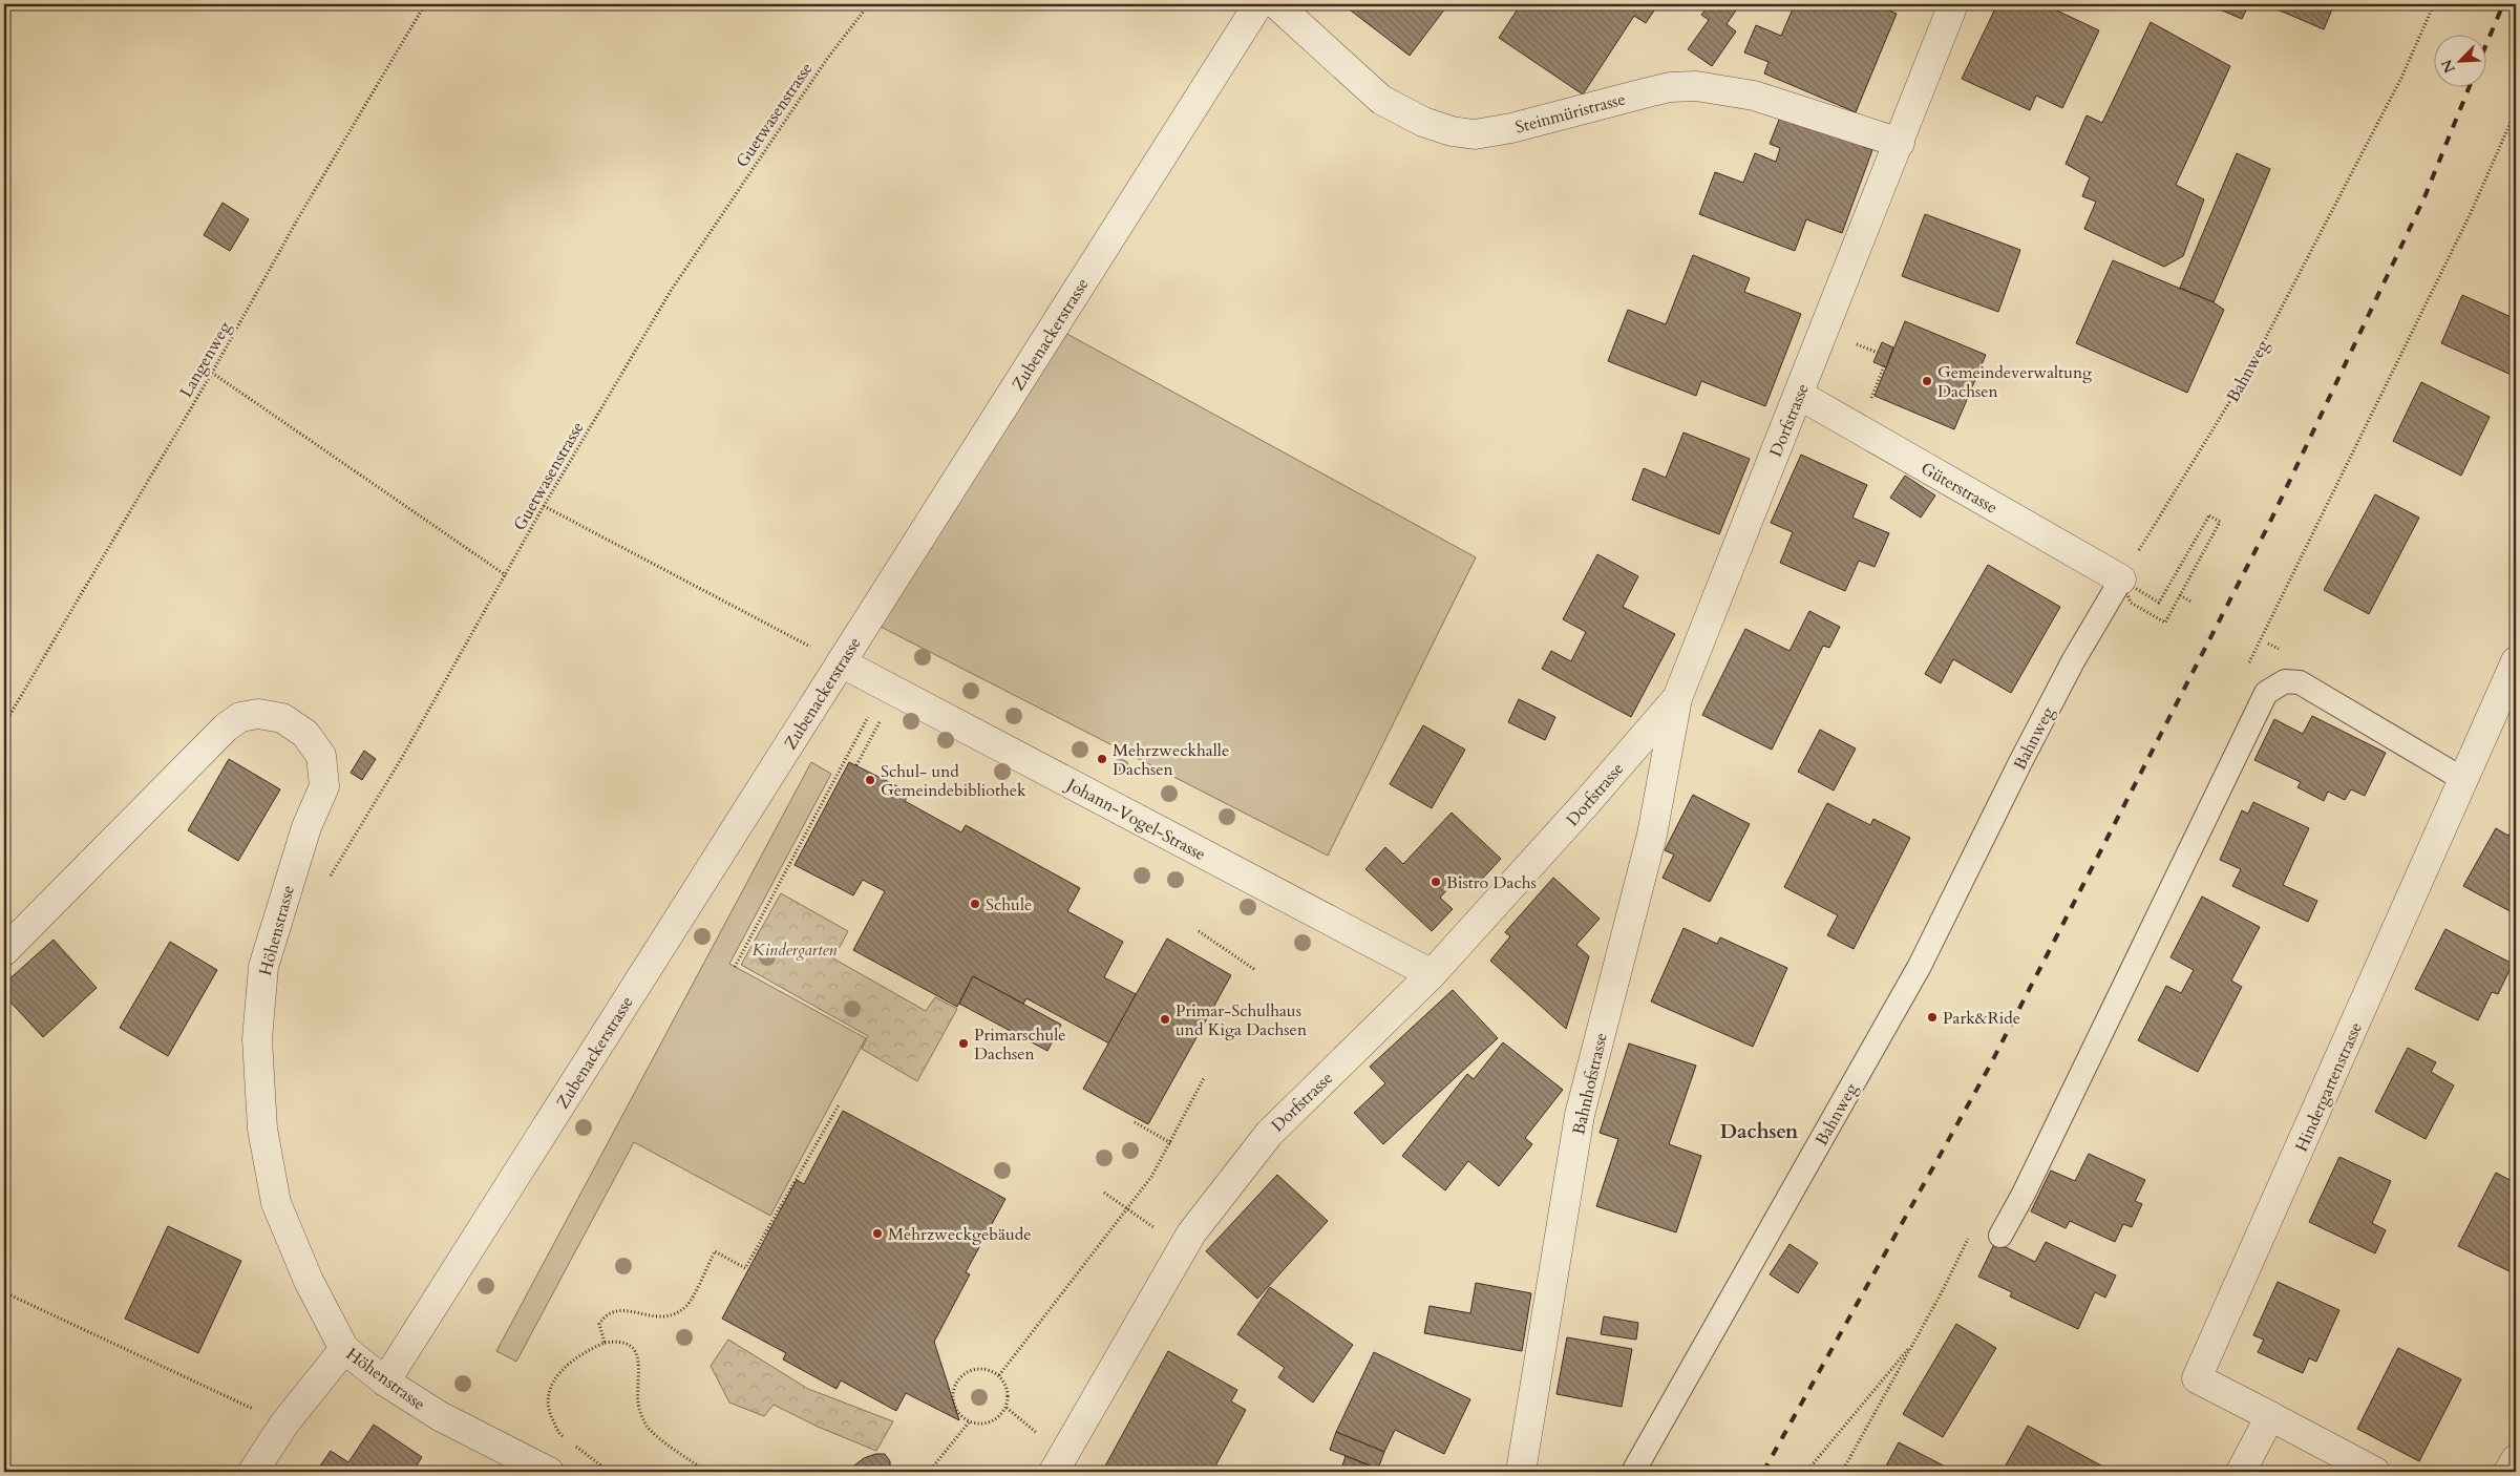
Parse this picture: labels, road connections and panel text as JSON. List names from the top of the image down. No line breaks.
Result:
{"streets":{"street":["Steinmüristrasse","Zubenackerstrasse","Dorfstrasse","Güterstrasse","Johann-Vogel-Strasse","Höhenstrasse","Bahnhofstrasse","Hindergartenstrasse"],"lane":["Bahnweg"],"path":["Guetwasenstrasse","Langenweg"]},"crossings":[["Steinmüristrasse","Dorfstrasse"],["Zubenackerstrasse","Johann-Vogel-Strasse"],["Zubenackerstrasse","Höhenstrasse"],["Bahnweg","Güterstrasse"],["Dorfstrasse","Güterstrasse"],["Dorfstrasse","Johann-Vogel-Strasse"],["Dorfstrasse","Bahnhofstrasse"]],"districts":["Dachsen"],"parks":["Kindergarten"],"places":["Gemeindeverwaltung Dachsen","Mehrzweckhalle Dachsen","Schul- und Gemeindebibliothek","Bistro Dachs","Schule","Park&Ride","Primar-Schulhaus und Kiga Dachsen","Primarschule Dachsen","Mehrzweckgebäude"],"north":"bottom left"}
